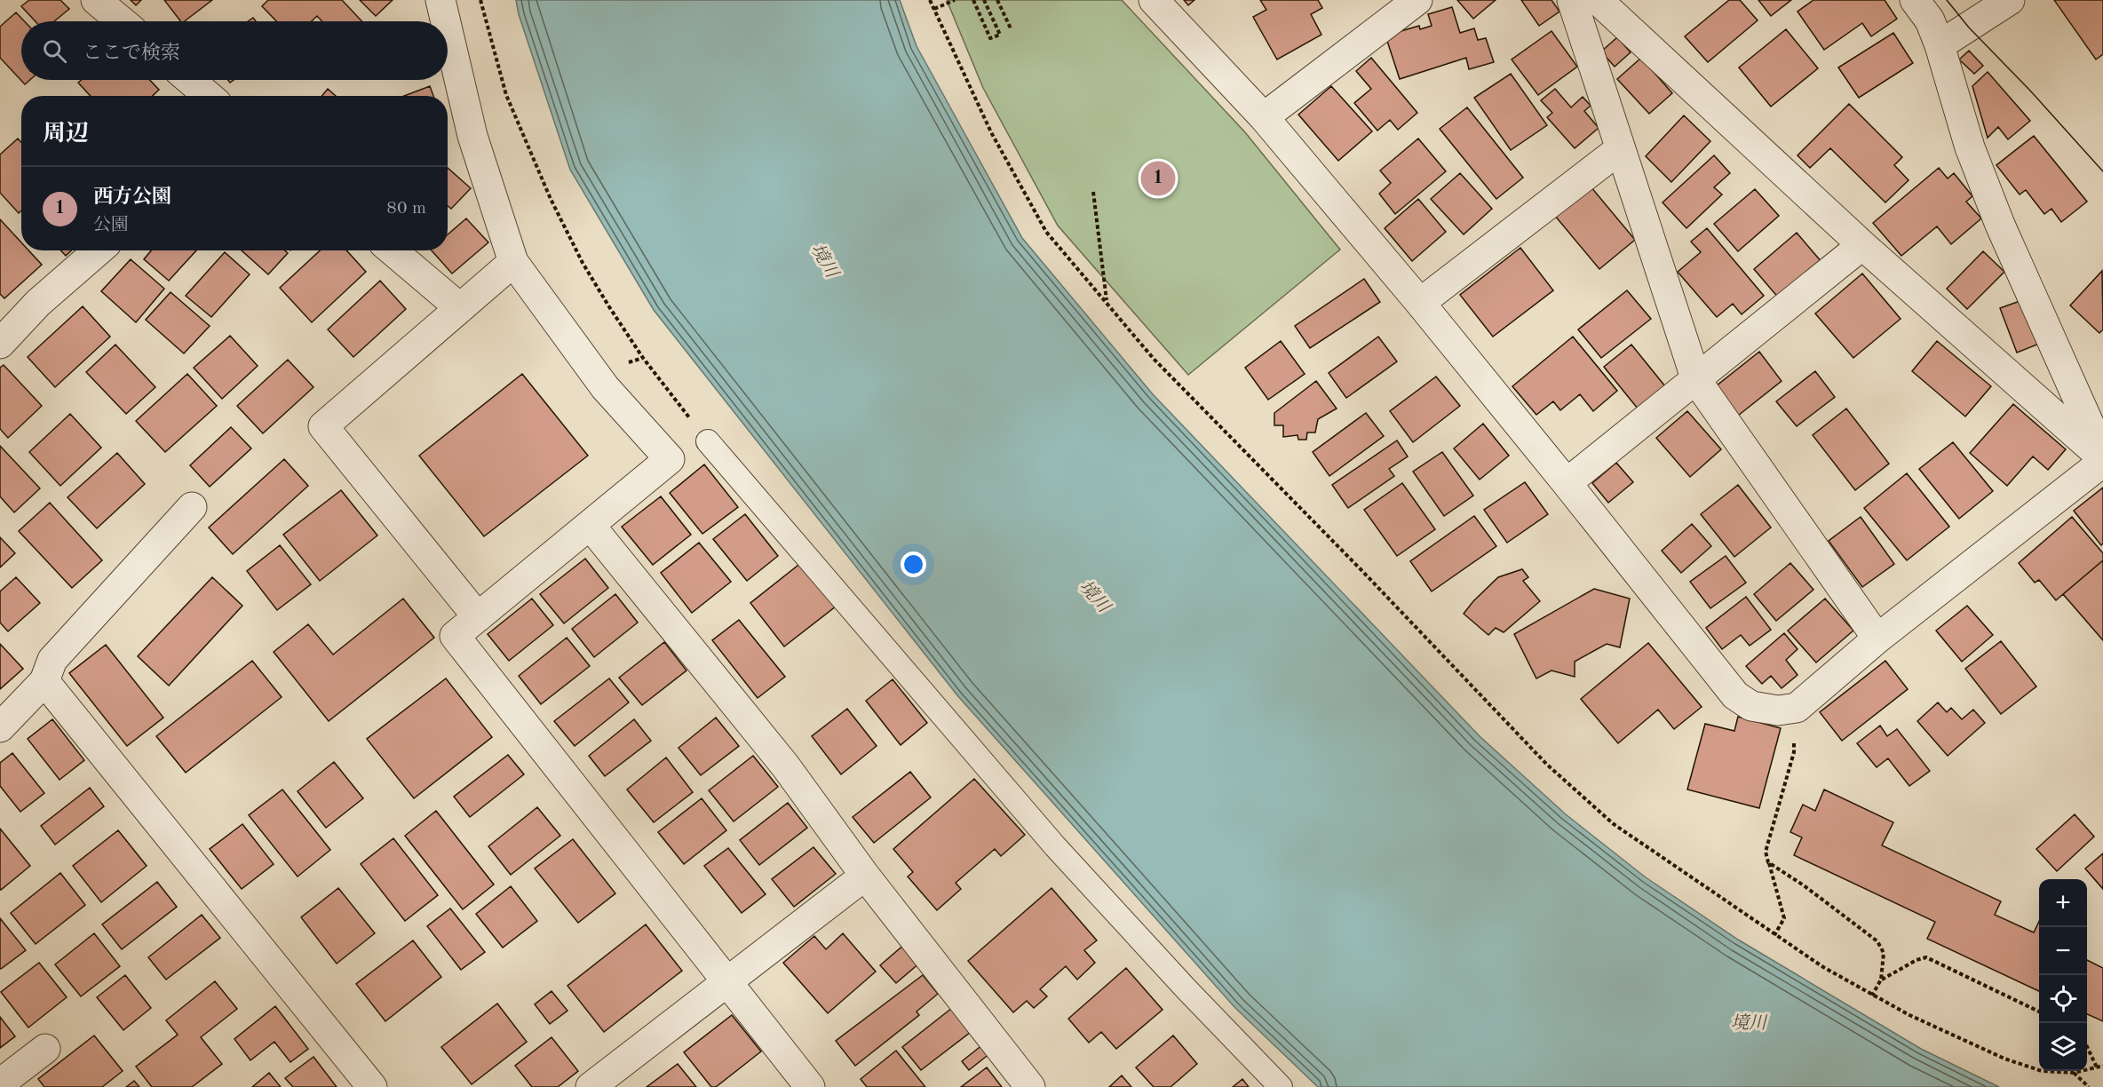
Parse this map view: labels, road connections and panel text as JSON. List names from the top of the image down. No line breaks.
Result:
{"water":["境川"],"page":{"search":"ここで検索","heading":"周辺","pins":"1","list":[{"mark":"1","name":"西方公園","note":"公園","value":"80 m"}],"map_buttons":["+","−"]}}
